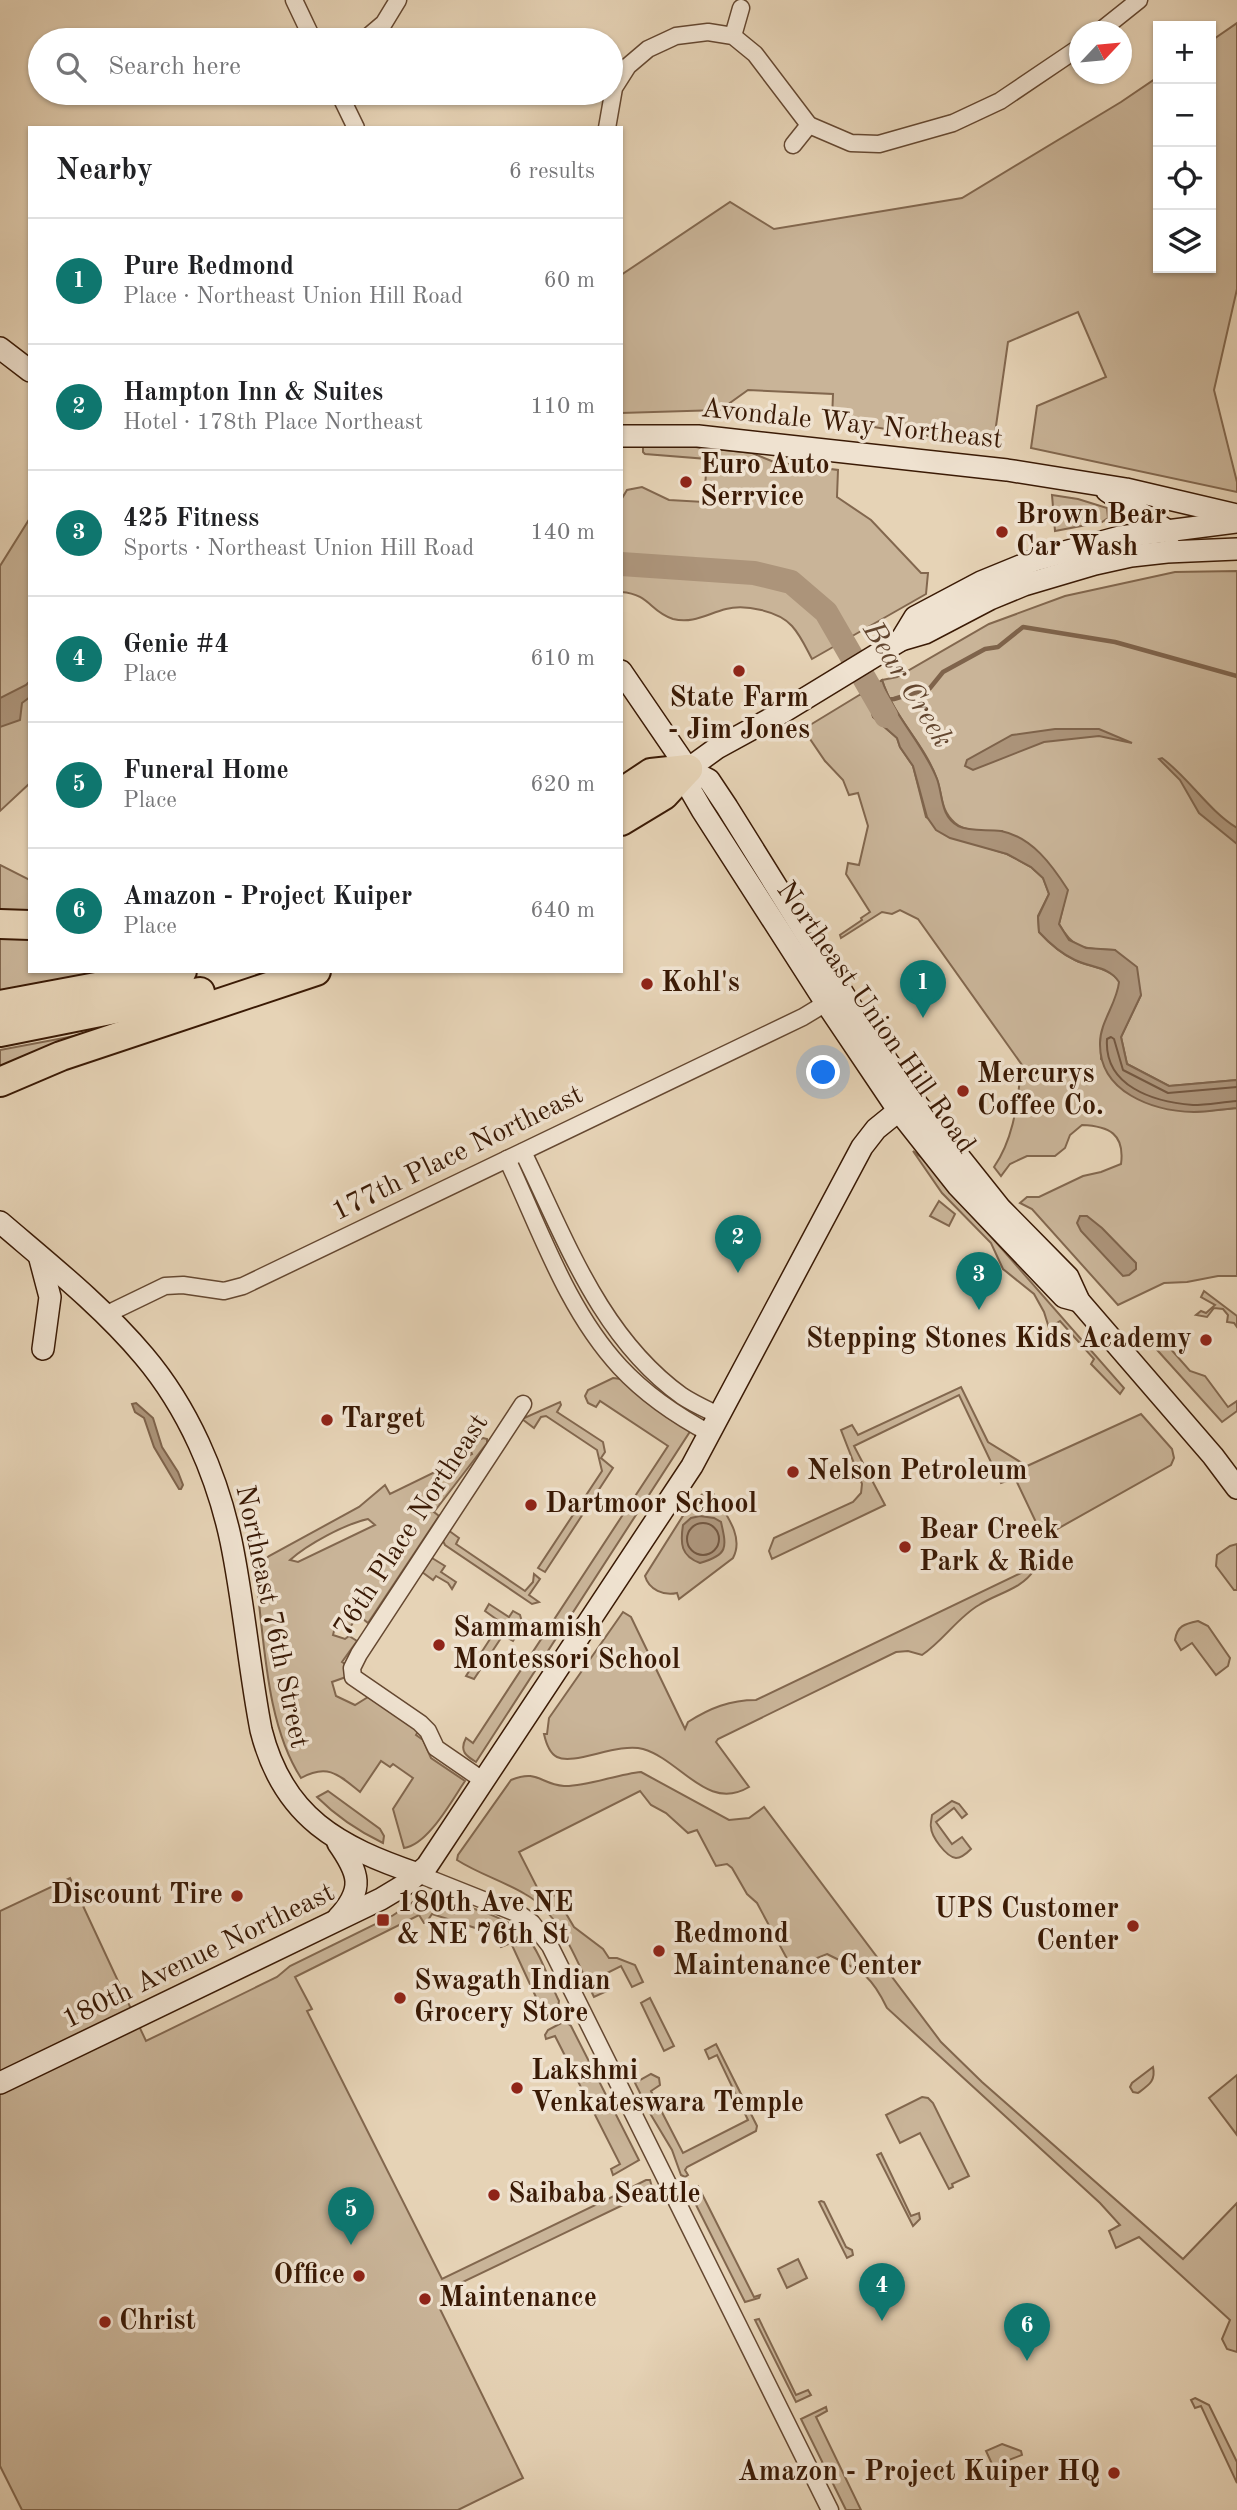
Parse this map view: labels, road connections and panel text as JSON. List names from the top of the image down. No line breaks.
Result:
{"streets":{"street":["Avondale Way Northeast","Northeast Union Hill Road","177th Place Northeast","76th Place Northeast","Northeast 76th Street","180th Avenue Northeast"]},"crossings":[["Northeast Union Hill Road","177th Place Northeast"],["Northeast Union Hill Road","180th Avenue Northeast"],["177th Place Northeast","Northeast 76th Street"],["76th Place Northeast","180th Avenue Northeast"],["Northeast 76th Street","180th Avenue Northeast"]],"water":["Bear Creek"],"places":{"other":["Euro Auto Serrvice","Brown Bear Car Wash","State Farm - Jim Jones","Kohl's","Mercurys Coffee Co.","Stepping Stones Kids Academy","Target","Nelson Petroleum","Dartmoor School","Bear Creek Park & Ride","Sammamish Montessori School","Discount Tire","UPS Customer Center","Redmond Maintenance Center","Swagath Indian Grocery Store","Lakshmi Venkateswara Temple","Saibaba Seattle","Office","Maintenance","Christ","Amazon - Project Kuiper HQ"],"transit":["180th Ave NE & NE 76th St"]},"north":"top right","page":{"map_buttons":["+","−"],"search":"Search here","heading":["Nearby","6 results"],"list":[{"mark":"1","name":"Pure Redmond","note":"Place · Northeast Union Hill Road","value":"60 m"},{"mark":"2","name":"Hampton Inn & Suites","note":"Hotel · 178th Place Northeast","value":"110 m"},{"mark":"3","name":"425 Fitness","note":"Sports · Northeast Union Hill Road","value":"140 m"},{"mark":"4","name":"Genie #4","note":"Place","value":"610 m"},{"mark":"5","name":"Funeral Home","note":"Place","value":"620 m"},{"mark":"6","name":"Amazon - Project Kuiper","note":"Place","value":"640 m"}],"pins":["1","2","3","5","4","6"]}}
